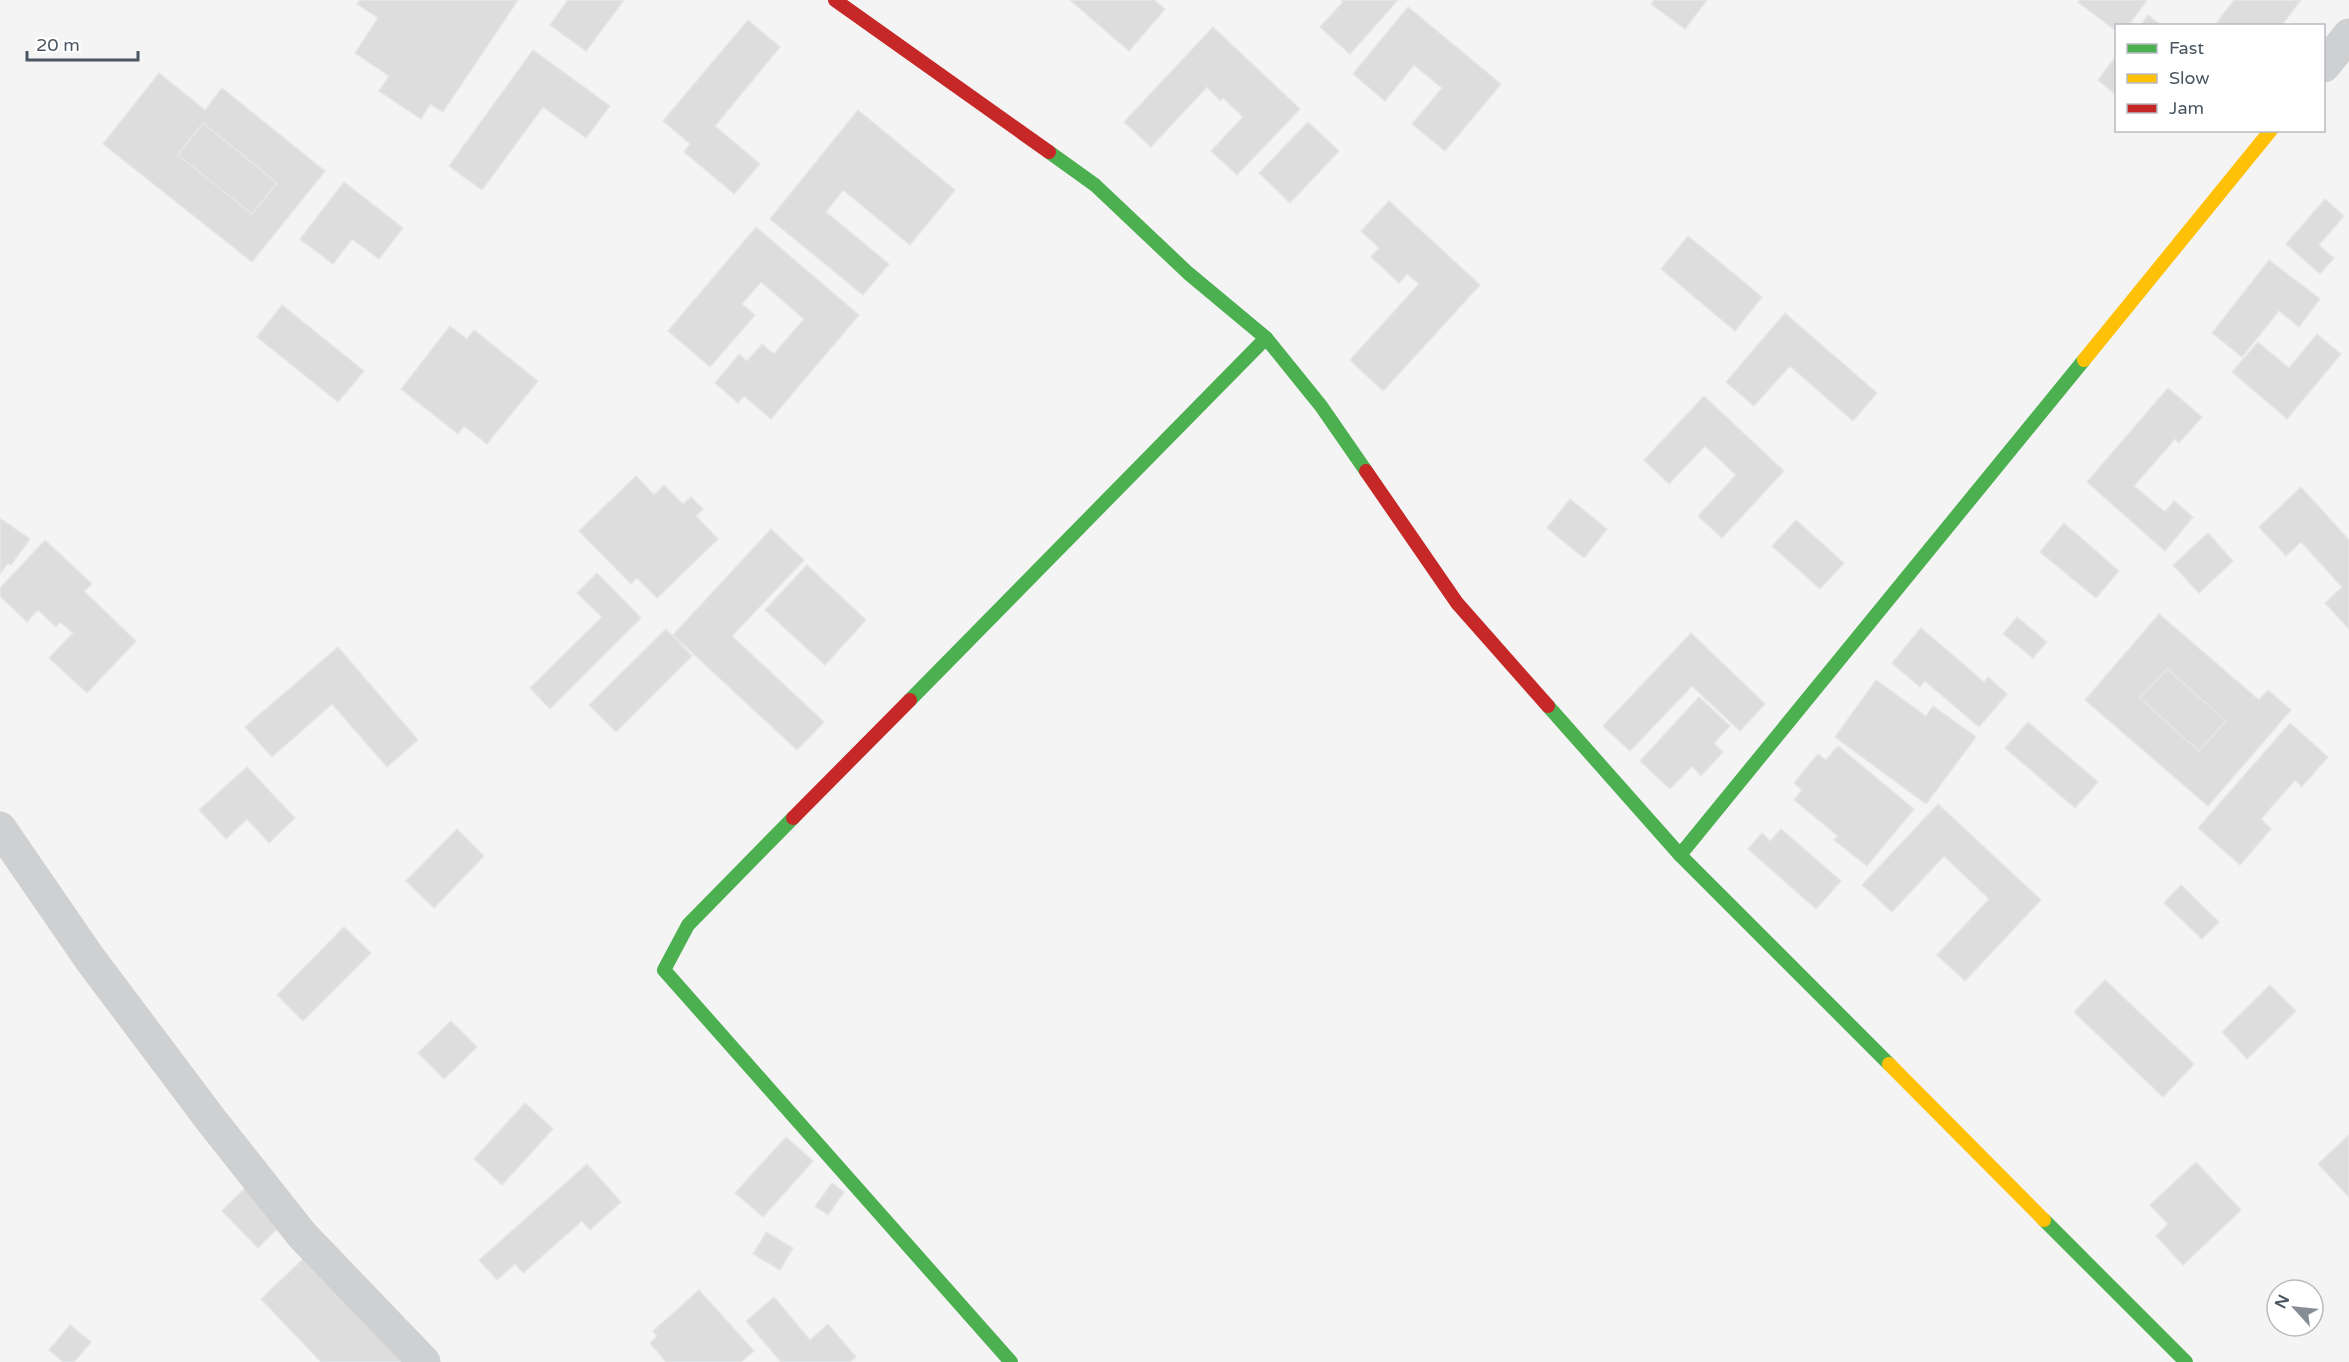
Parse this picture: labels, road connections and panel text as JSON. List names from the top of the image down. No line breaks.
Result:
{"legend":["Fast","Slow","Jam"],"scale_bar":"20 m","north":"top left"}
